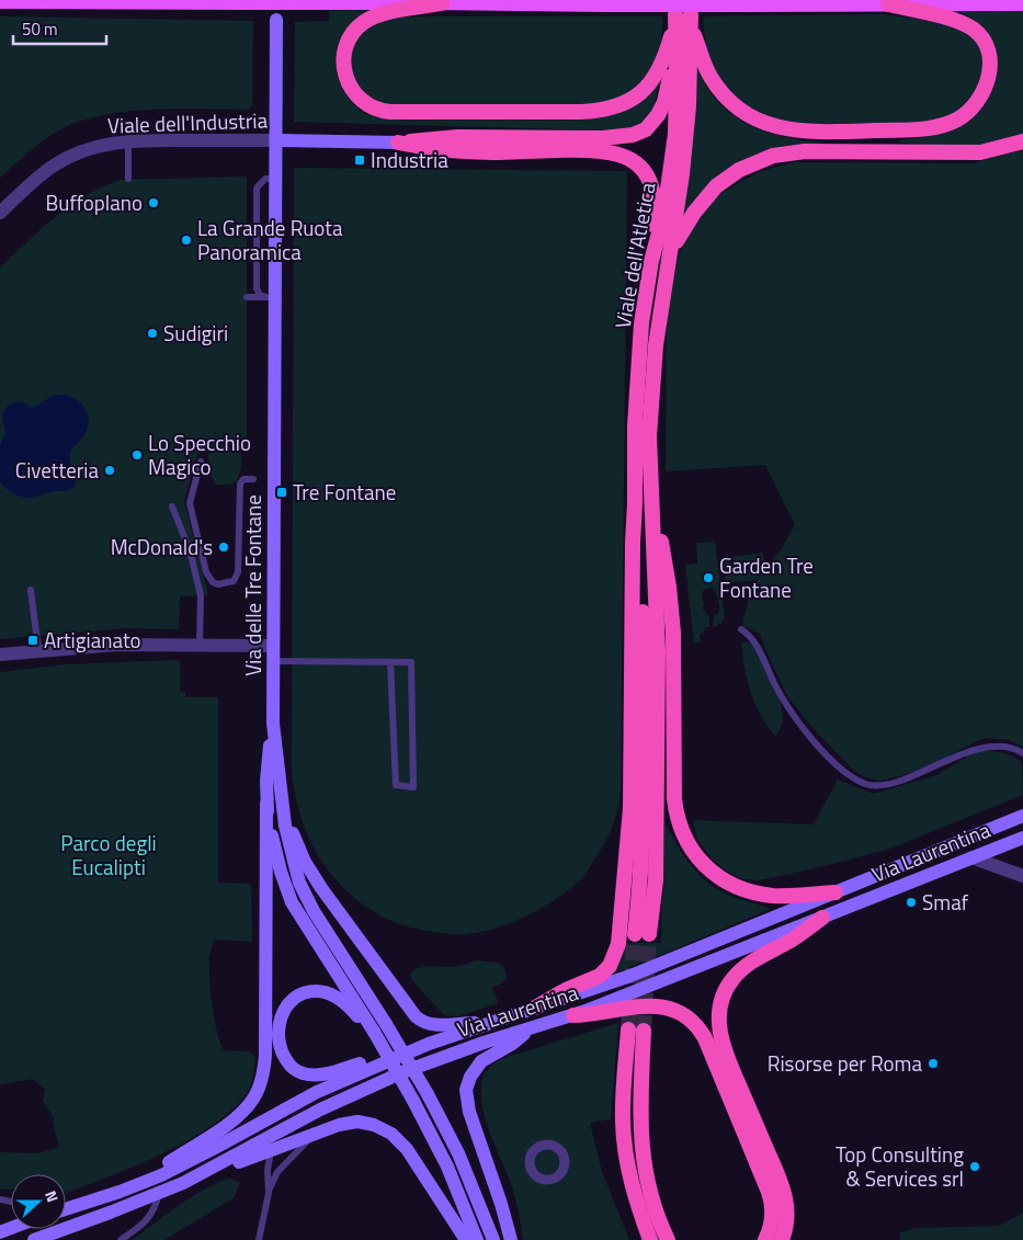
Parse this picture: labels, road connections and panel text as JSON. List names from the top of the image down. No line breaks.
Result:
{"streets":{"highway":["Viale dell'Atletica"],"main road":["Viale dell'Industria","Via delle Tre Fontane","Via Laurentina"]},"crossings":[["Viale dell'Industria","Via delle Tre Fontane"]],"parks":["Parco degli Eucalipti"],"places":{"transit":["Industria","Tre Fontane","Artigianato"],"other":["Buffoplano","La Grande Ruota Panoramica","Sudigiri","Lo Specchio Magico","Civetteria","McDonald's","Garden Tre Fontane","Smaf","Risorse per Roma","Top Consulting & Services srl"]},"scale_bar":"50 m","north":"right"}
